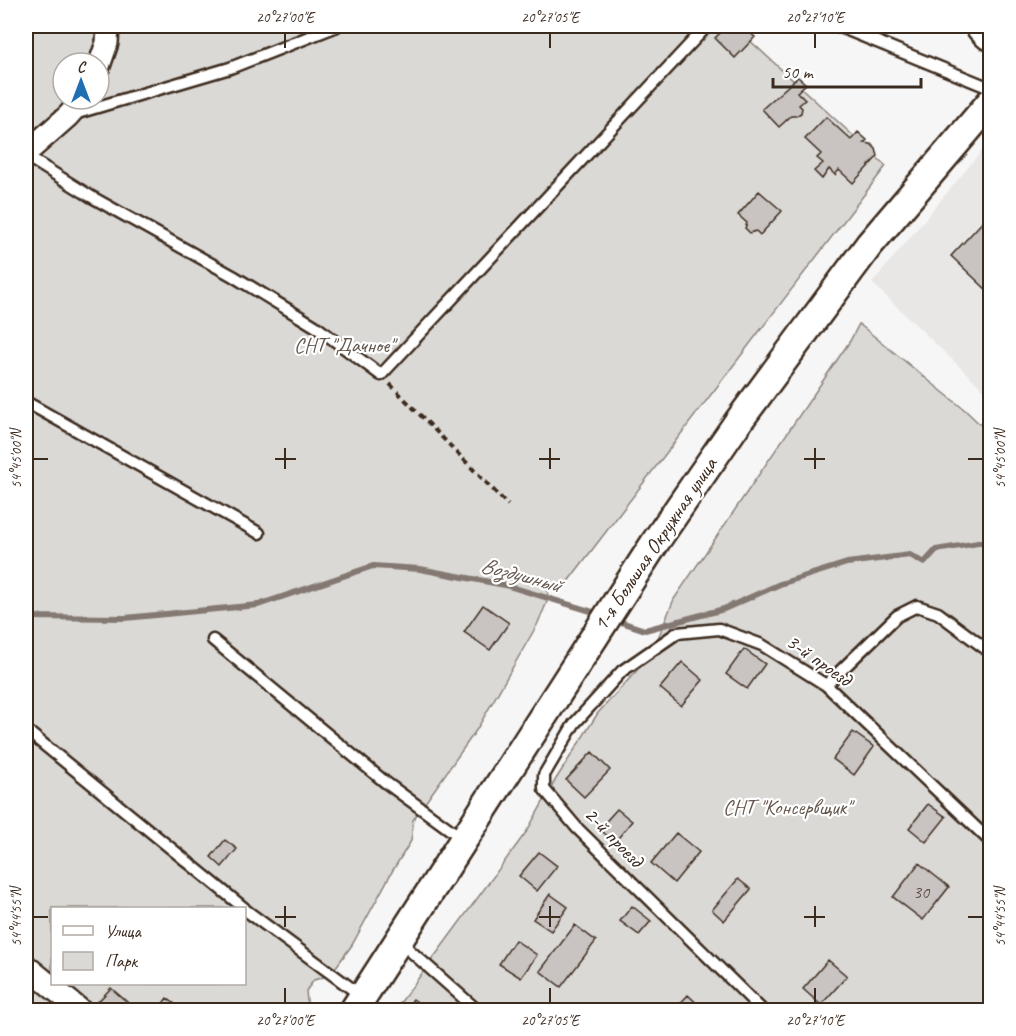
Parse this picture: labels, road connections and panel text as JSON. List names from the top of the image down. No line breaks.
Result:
{"streets":{"street":["1-я Большая Окружная улица"],"lane":["3-й проезд","2-й проезд"]},"crossings":[["3-й проезд","2-й проезд"]],"water":["Воздушный"],"parks":["СНТ \"Дачное\"","СНТ \"Консервщик\""],"house_numbers":["30"],"legend":["Улица","Парк"],"scale_bar":"50 m","north":"top","coordinates":["20°27'00\"E","20°27'05\"E","20°27'10\"E","54°45'00\"N","54°44'55\"N"]}
